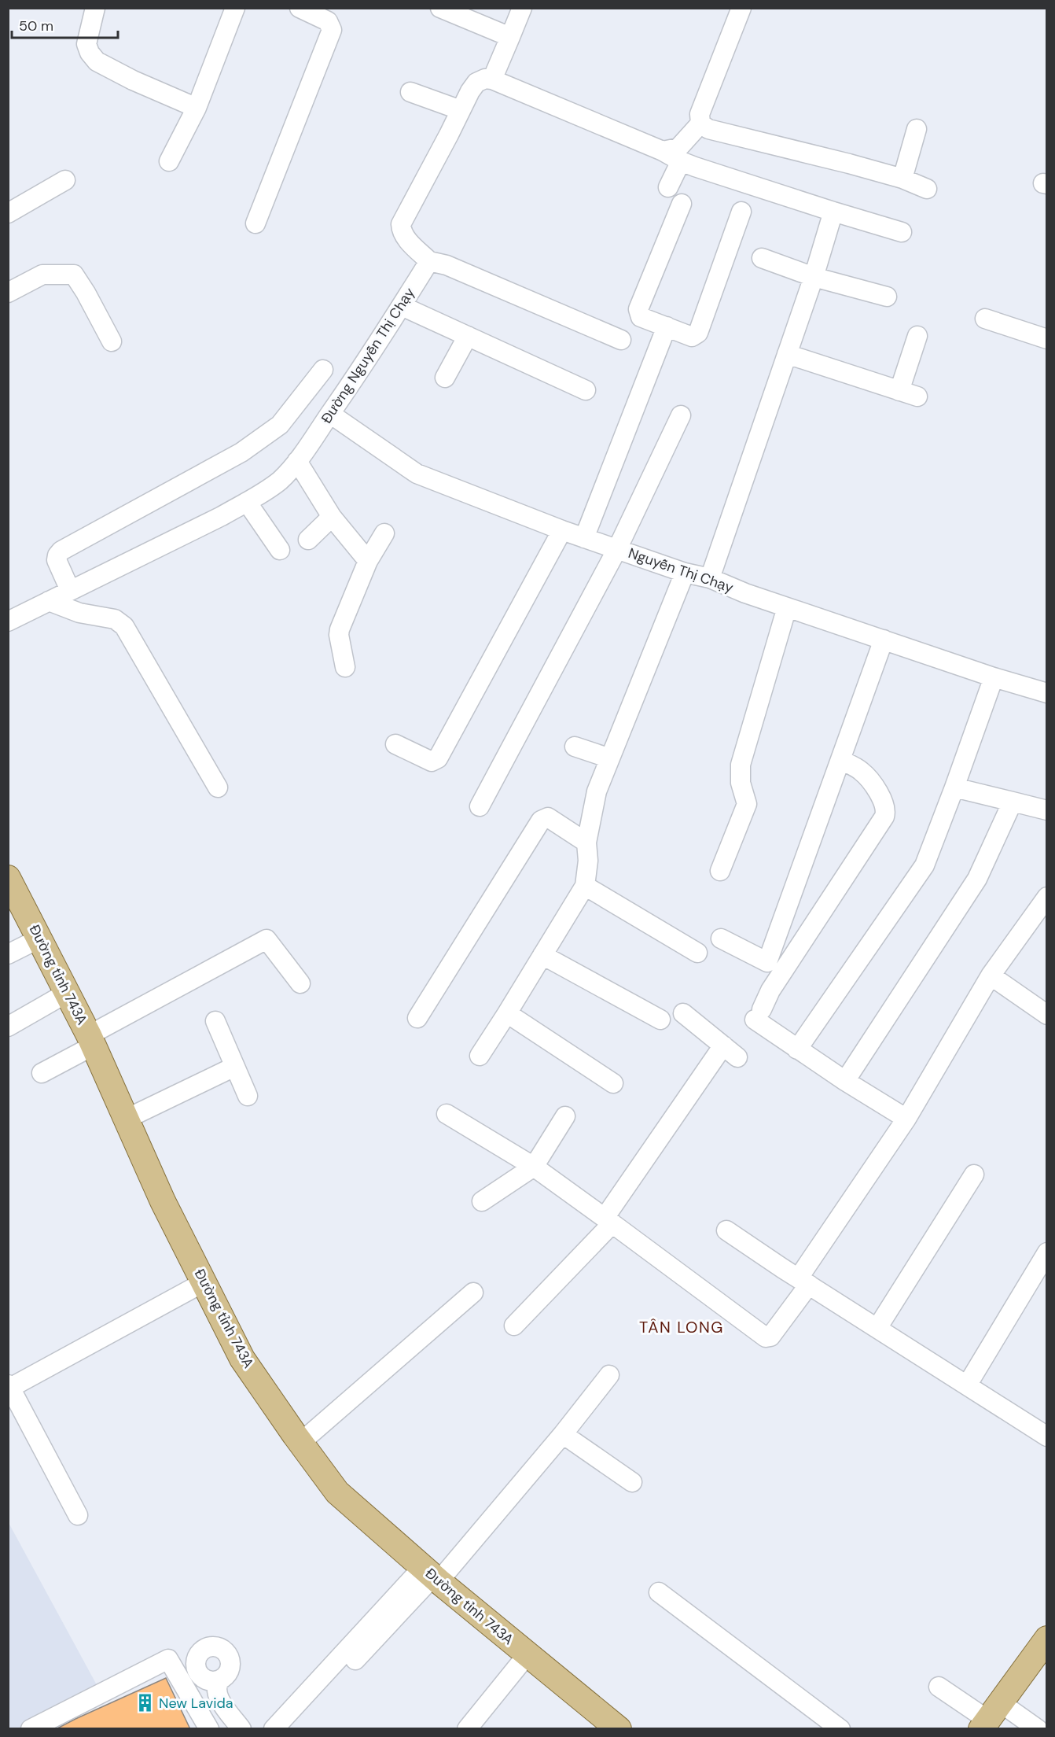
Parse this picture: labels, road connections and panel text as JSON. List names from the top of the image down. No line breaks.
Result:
{"streets":{"main road":["Đường tỉnh 743A"],"street":["Đường Nguyễn Thị Chạy","Nguyễn Thị Chạy"]},"crossings":[["Đường Nguyễn Thị Chạy","Nguyễn Thị Chạy"]],"districts":["TÂN LONG"],"places":{"building":["New Lavida"]},"scale_bar":"50 m"}
